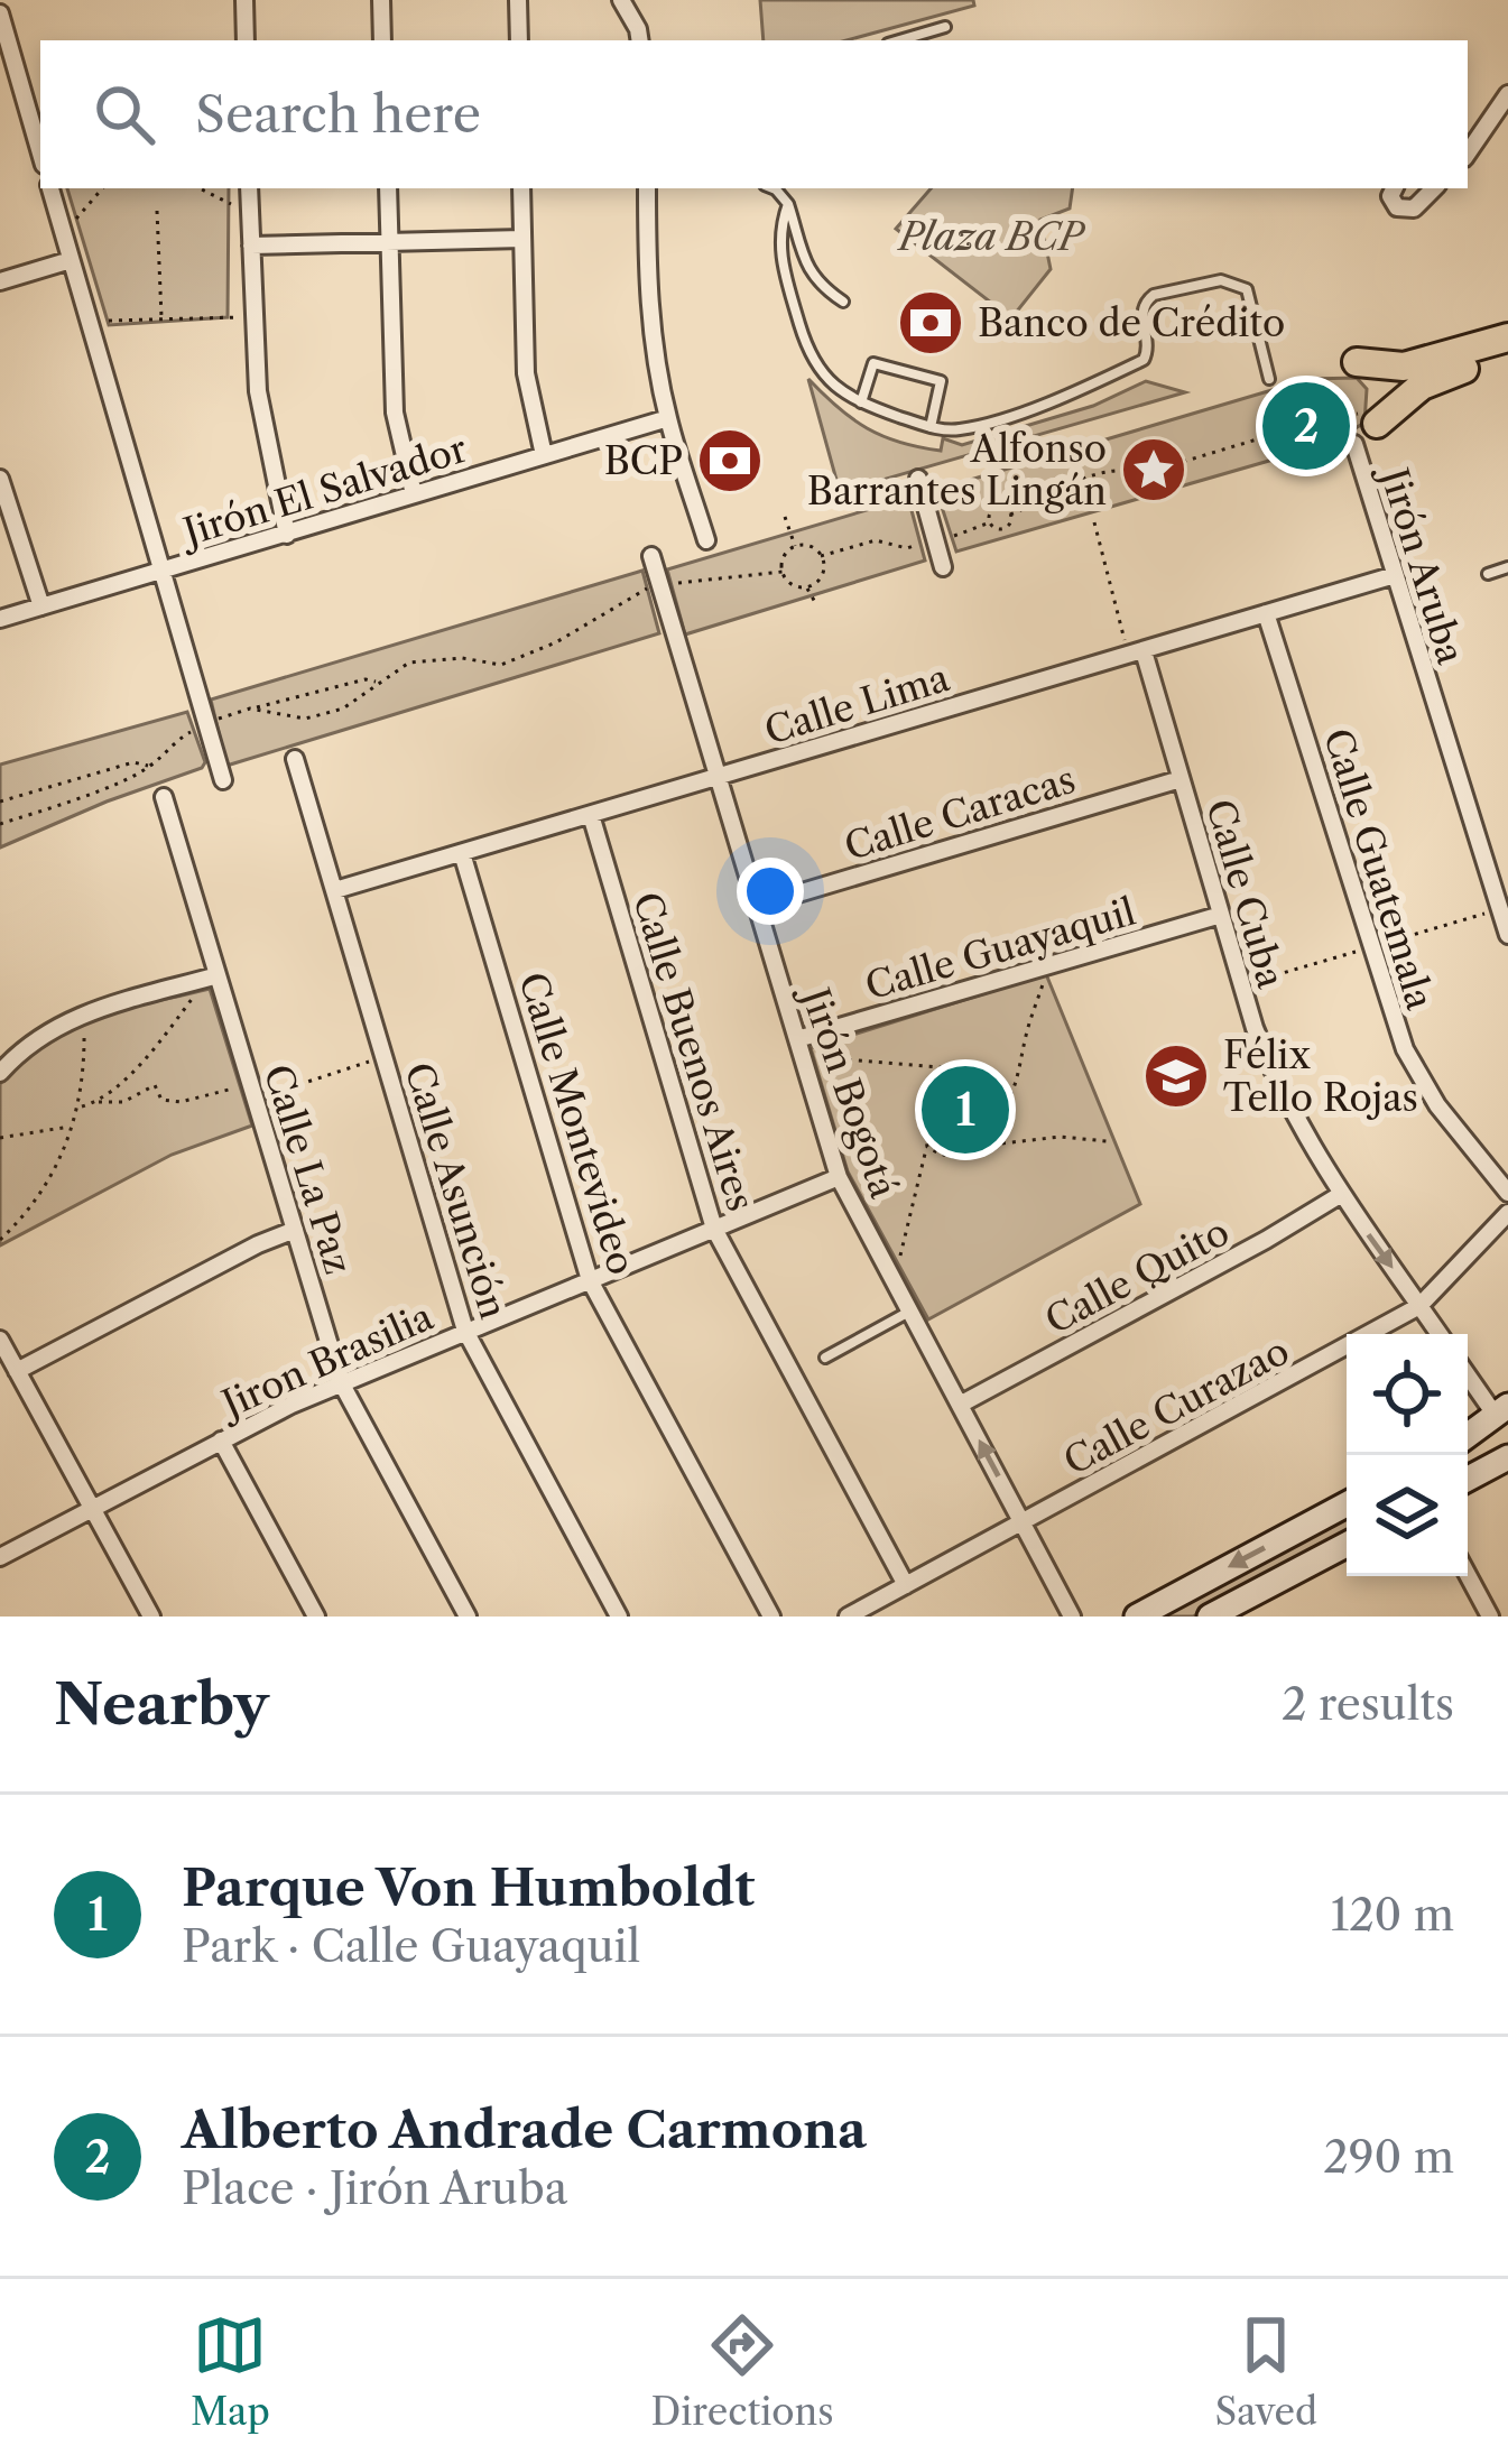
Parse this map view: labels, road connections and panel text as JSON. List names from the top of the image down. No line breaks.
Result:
{"streets":{"street":["Jirón El Salvador","Jirón Aruba","Calle Lima","Calle Caracas","Calle Guatemala","Calle Cuba","Calle Guayaquil","Calle Buenos Aires","Jirón Bogotá","Calle Montevideo","Calle La Paz","Calle Asunción","Calle Quito","Jiron Brasilia","Calle Curazao"]},"crossings":[["Jirón Aruba","Calle Lima"],["Calle Lima","Calle Guatemala"],["Calle Lima","Calle Cuba"],["Calle Lima","Calle Buenos Aires"],["Calle Lima","Jirón Bogotá"],["Calle Lima","Calle Montevideo"],["Calle Lima","Calle Asunción"],["Calle Caracas","Calle Cuba"],["Calle Caracas","Jirón Bogotá"],["Calle Cuba","Calle Guayaquil"],["Calle Cuba","Calle Quito"],["Calle Cuba","Calle Curazao"],["Calle Guayaquil","Jirón Bogotá"],["Calle Buenos Aires","Jiron Brasilia"],["Calle Buenos Aires","Calle Curazao"],["Jirón Bogotá","Calle Quito"],["Jirón Bogotá","Jiron Brasilia"],["Jirón Bogotá","Calle Curazao"],["Calle Montevideo","Jiron Brasilia"],["Calle La Paz","Jiron Brasilia"],["Calle Asunción","Jiron Brasilia"]],"parks":["Plaza BCP"],"places":{"bank":["Banco de Crédito","BCP"],"place":["Alfonso Barrantes Lingán"],"school or university":["Félix Tello Rojas"]},"page":{"search":"Search here","pins":["2","1"],"heading":["Nearby","2 results"],"list":[{"mark":"1","name":"Parque Von Humboldt","note":"Park · Calle Guayaquil","value":"120 m"},{"mark":"2","name":"Alberto Andrade Carmona","note":"Place · Jirón Aruba","value":"290 m"}],"nav":["Map","Directions","Saved"]}}
